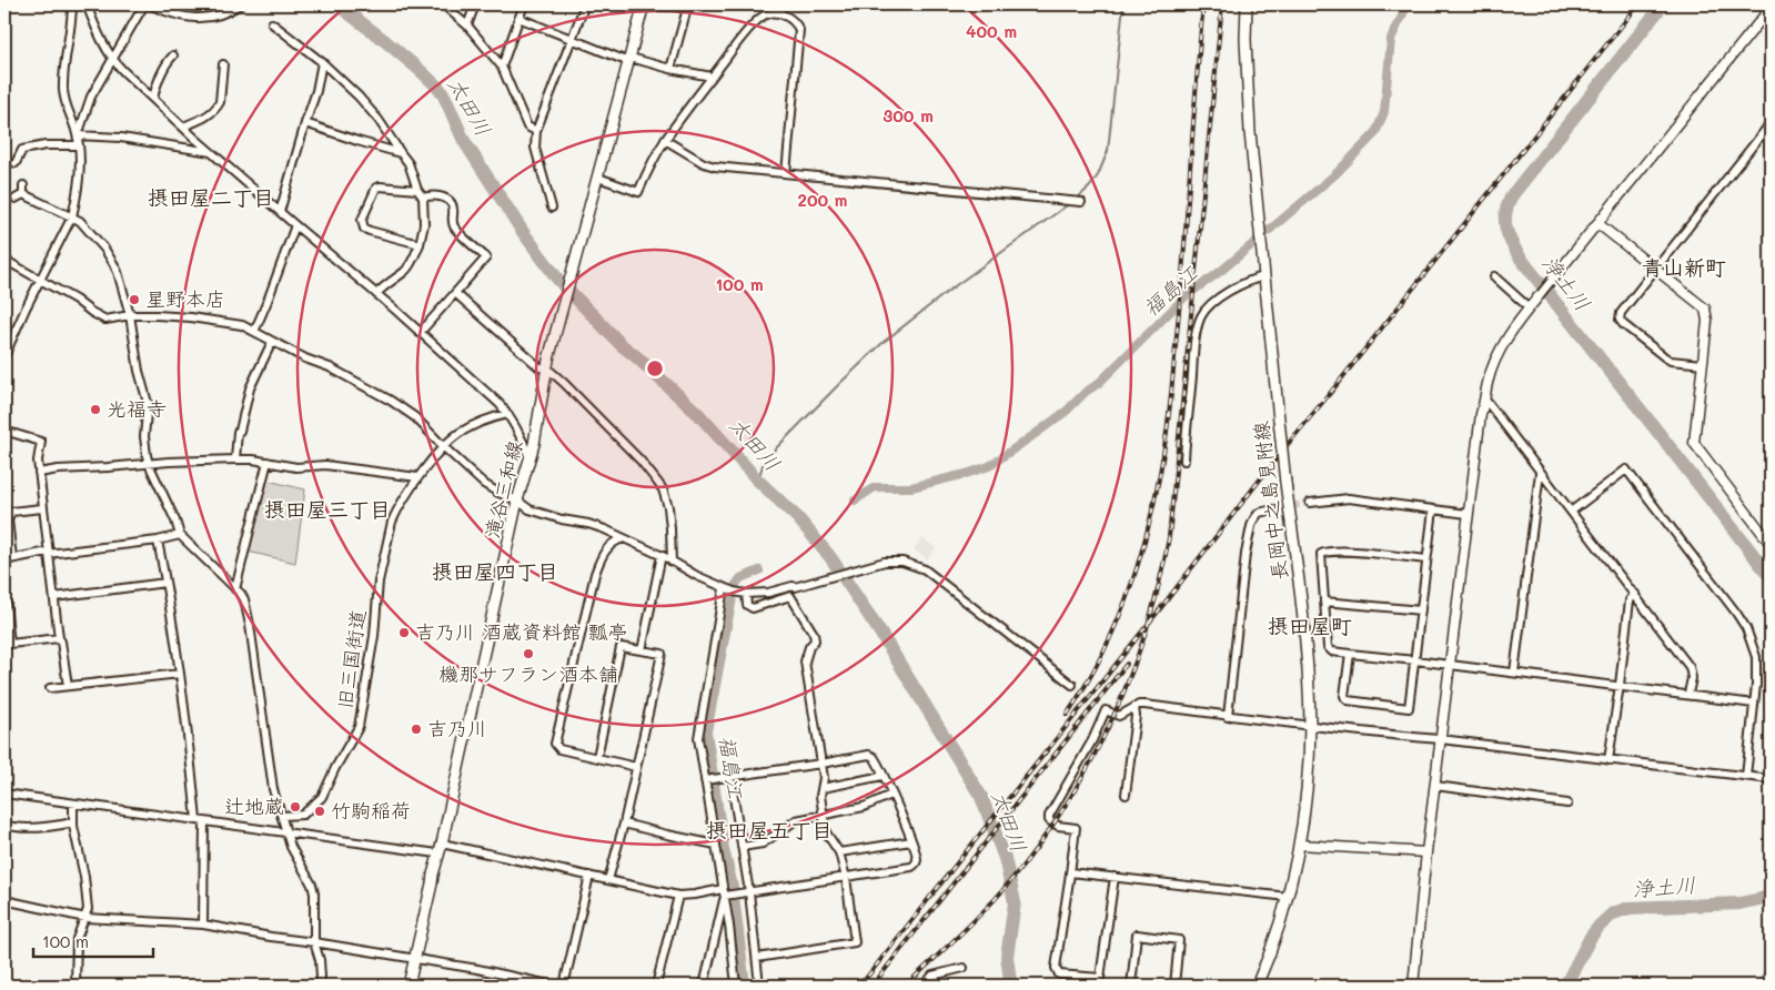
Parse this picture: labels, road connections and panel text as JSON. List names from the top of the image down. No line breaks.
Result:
{"streets":{"main road":["滝谷三和線","長岡中之島見附線"],"street":["旧三国街道"]},"districts":["摂田屋二丁目","青山新町","摂田屋三丁目","摂田屋四丁目","摂田屋町","摂田屋五丁目"],"water":["太田川","浄土川","福島江"],"places":["星野本店","光福寺","吉乃川 酒蔵資料館 瓢亭","機那サフラン酒本舗","吉乃川","辻地蔵","竹駒稲荷"],"scale_bar":"100 m","rings":["400 m","300 m","200 m","100 m"]}
